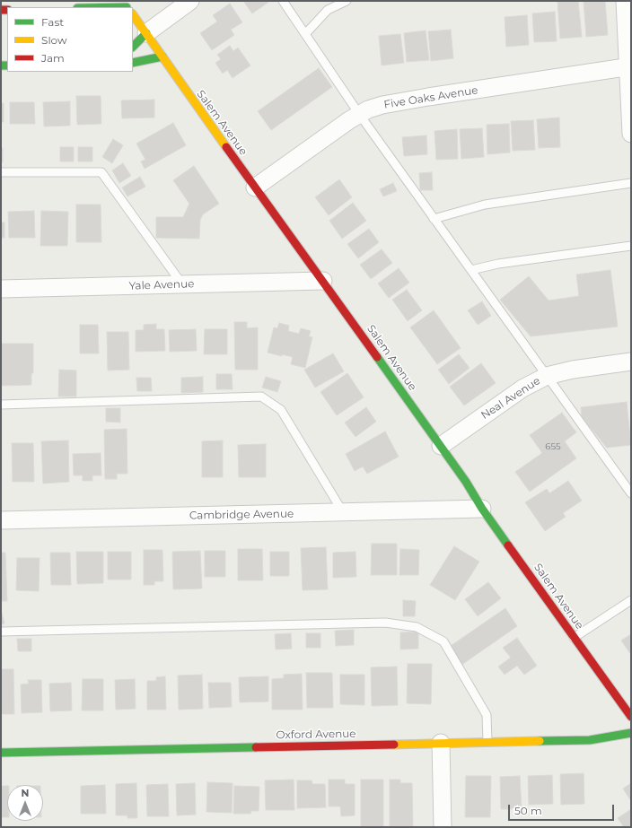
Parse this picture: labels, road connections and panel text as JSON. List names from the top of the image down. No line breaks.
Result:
{"streets":{"main road":["Salem Avenue","Oxford Avenue"],"street":["Five Oaks Avenue","Yale Avenue","Neal Avenue","Cambridge Avenue"]},"crossings":[["Five Oaks Avenue","Salem Avenue"],["Salem Avenue","Yale Avenue"],["Salem Avenue","Neal Avenue"],["Salem Avenue","Cambridge Avenue"]],"house_numbers":["655"],"legend":["Fast","Slow","Jam"],"scale_bar":"50 m","north":"top"}
